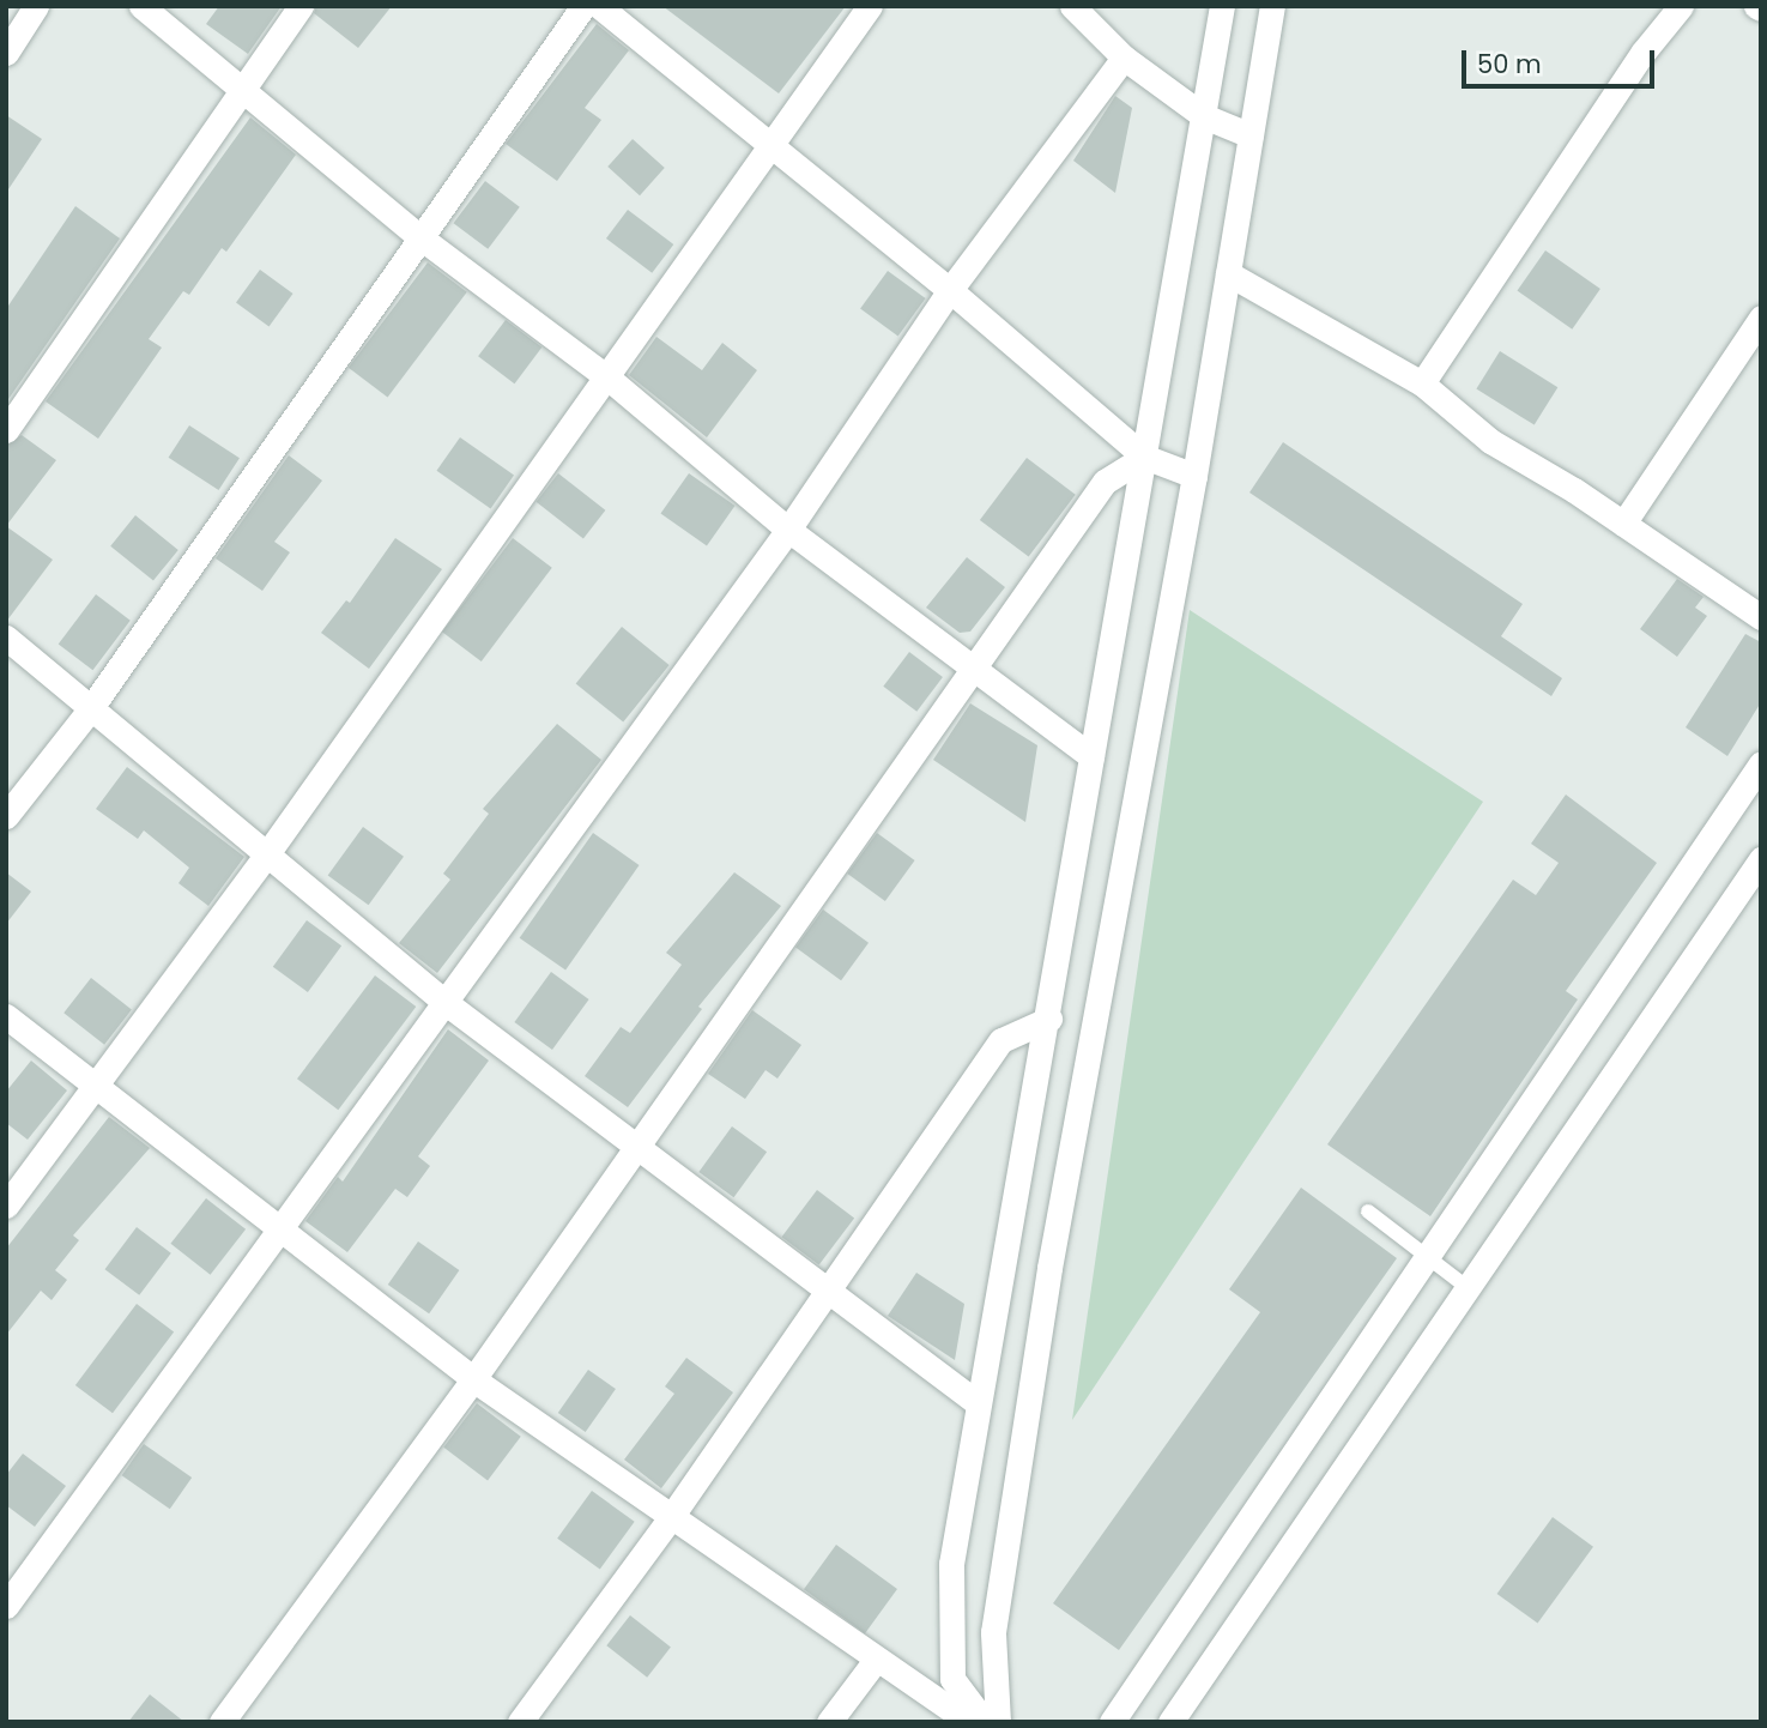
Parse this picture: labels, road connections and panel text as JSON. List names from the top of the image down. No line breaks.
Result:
{"scale_bar":"50 m"}
